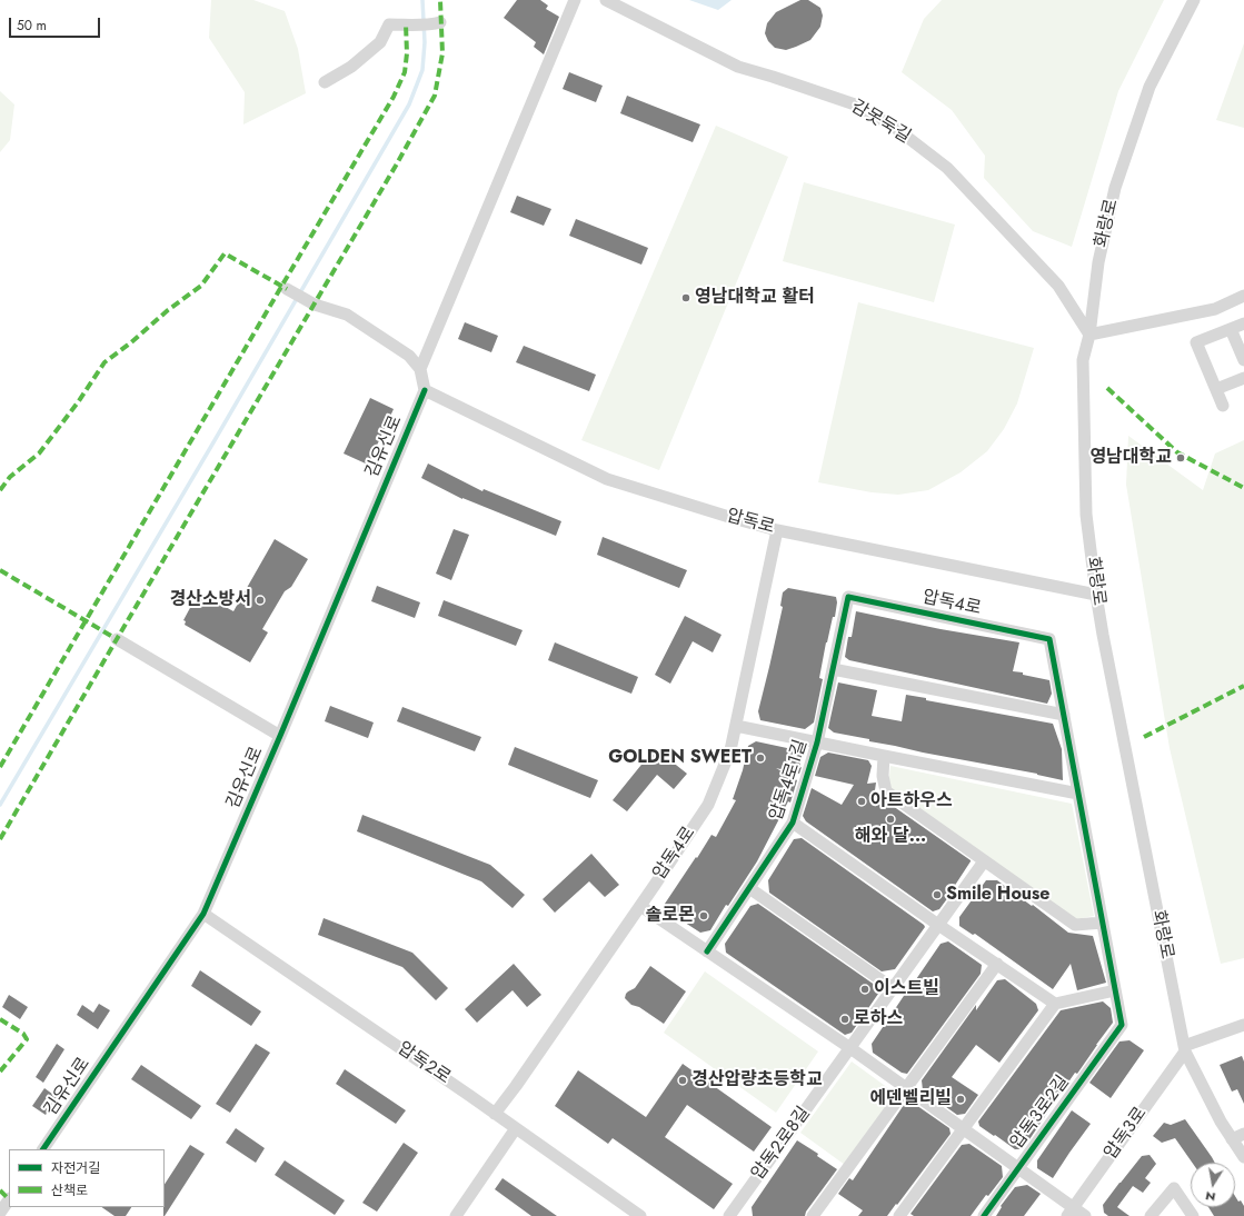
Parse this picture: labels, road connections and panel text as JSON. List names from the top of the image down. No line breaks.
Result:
{"streets":{"street":["감못둑길","화랑로","김유신로","압독로","압독4로","압독4로1길","압독2로","압독3로2길","압독3로","압독2로8길"]},"crossings":[["감못둑길","화랑로"],["화랑로","압독로"],["화랑로","압독3로"],["김유신로","압독로"],["김유신로","압독2로"],["압독로","압독4로"],["압독4로","압독4로1길"],["압독4로","압독2로"],["압독4로","압독3로2길"],["압독4로1길","압독3로2길"],["압독3로2길","압독3로"],["압독3로2길","압독2로8길"]],"places":["영남대학교 활터","영남대학교","경산소방서","GOLDEN SWEET","아트하우스","해와 달...","Smile House","솔로몬","이스트빌","로하스","경산압량초등학교","에덴벨리빌"],"legend":["자전거길","산책로"],"scale_bar":"50 m","north":"bottom"}
